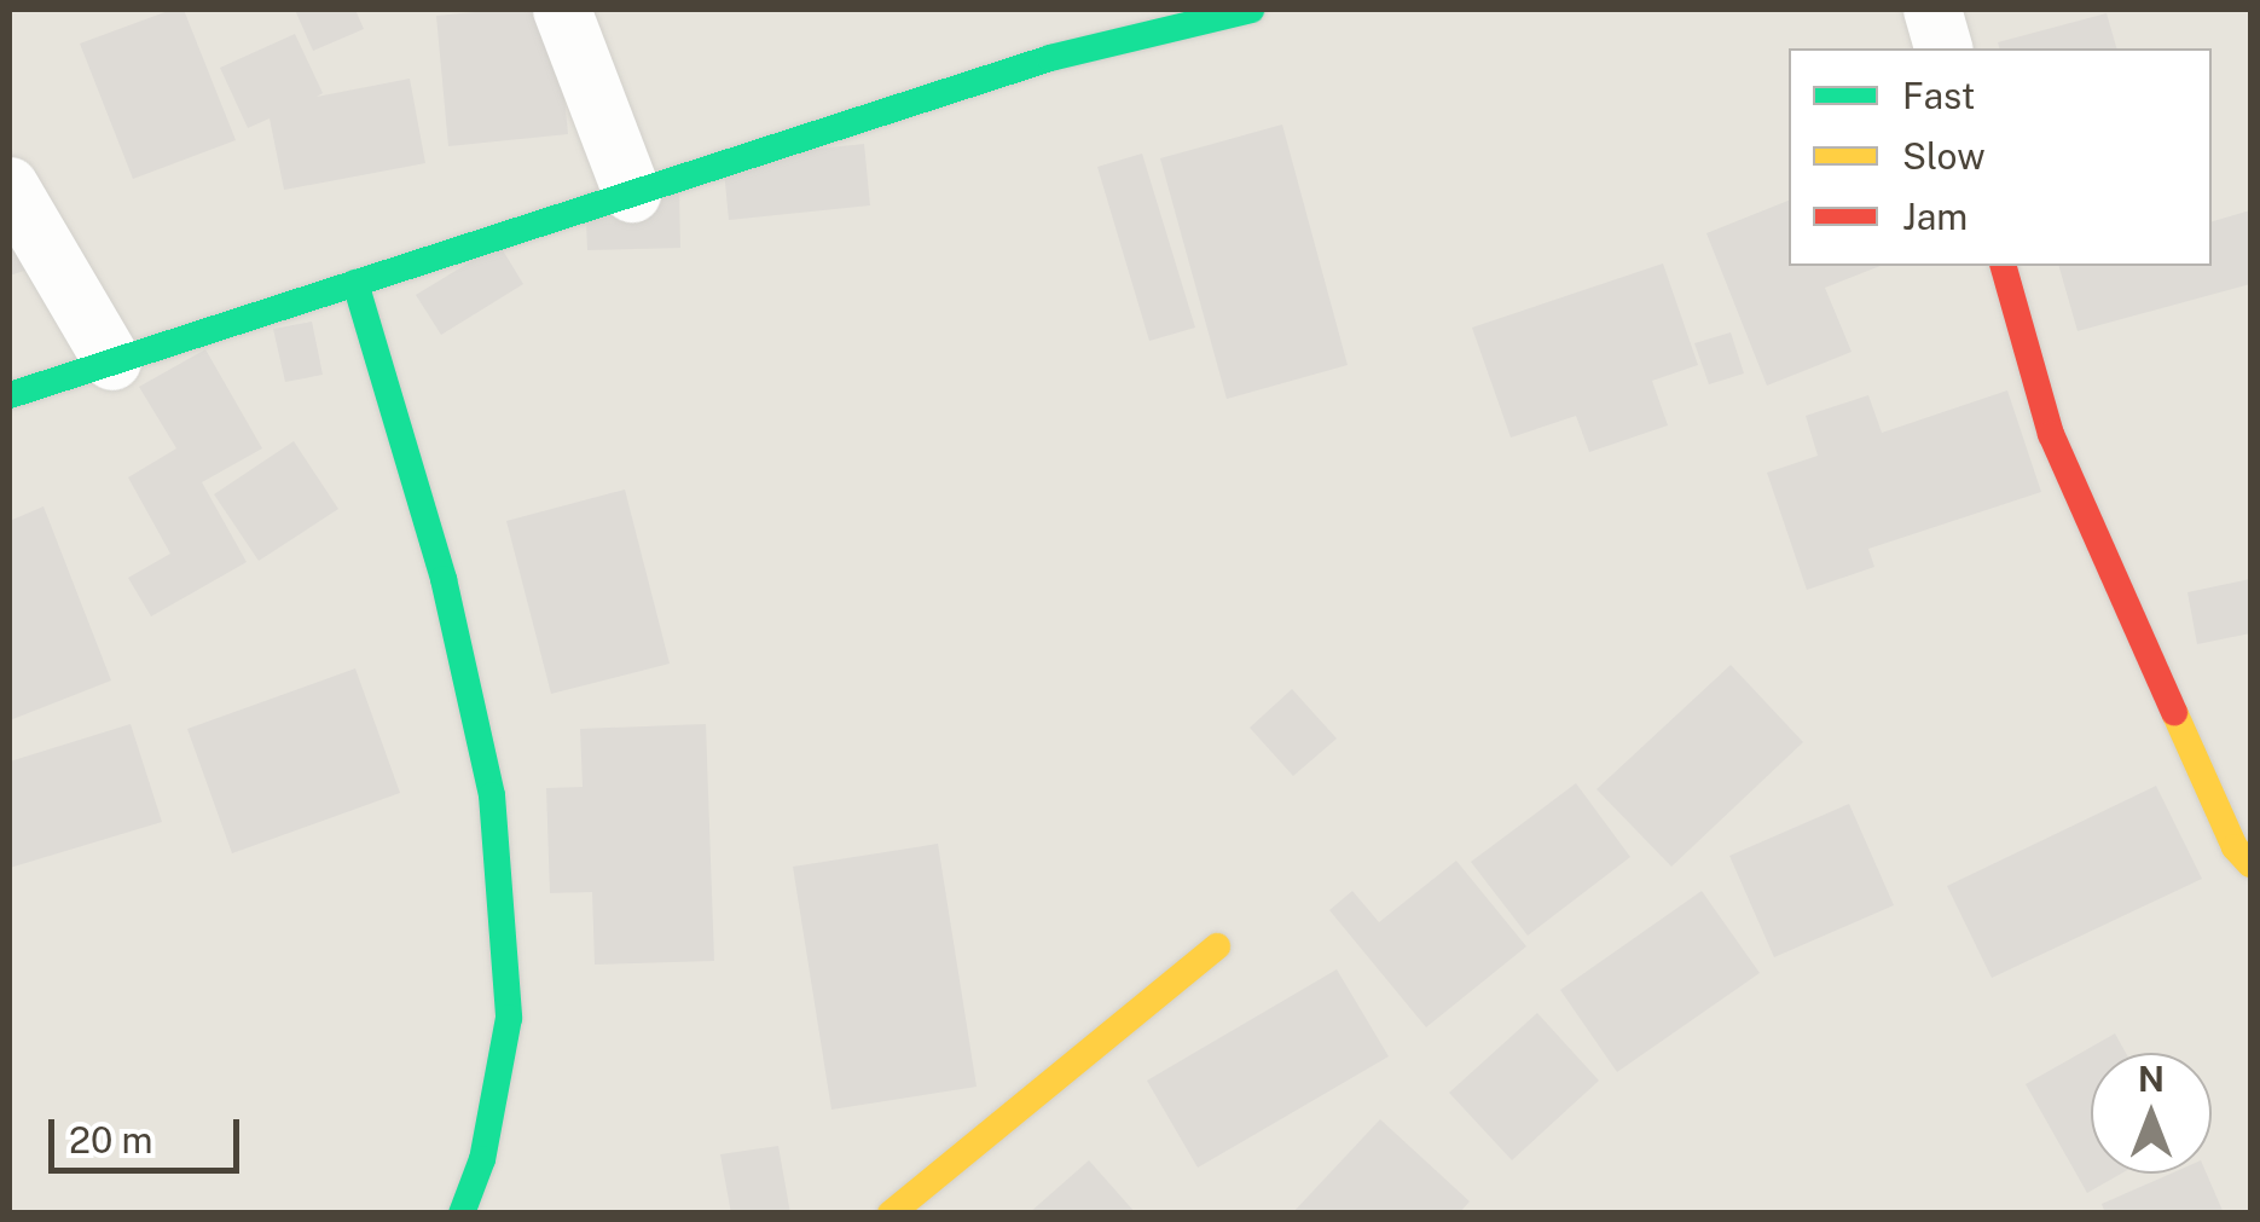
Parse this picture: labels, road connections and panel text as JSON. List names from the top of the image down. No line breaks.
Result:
{"legend":["Fast","Slow","Jam"],"scale_bar":"20 m","north":"top"}
